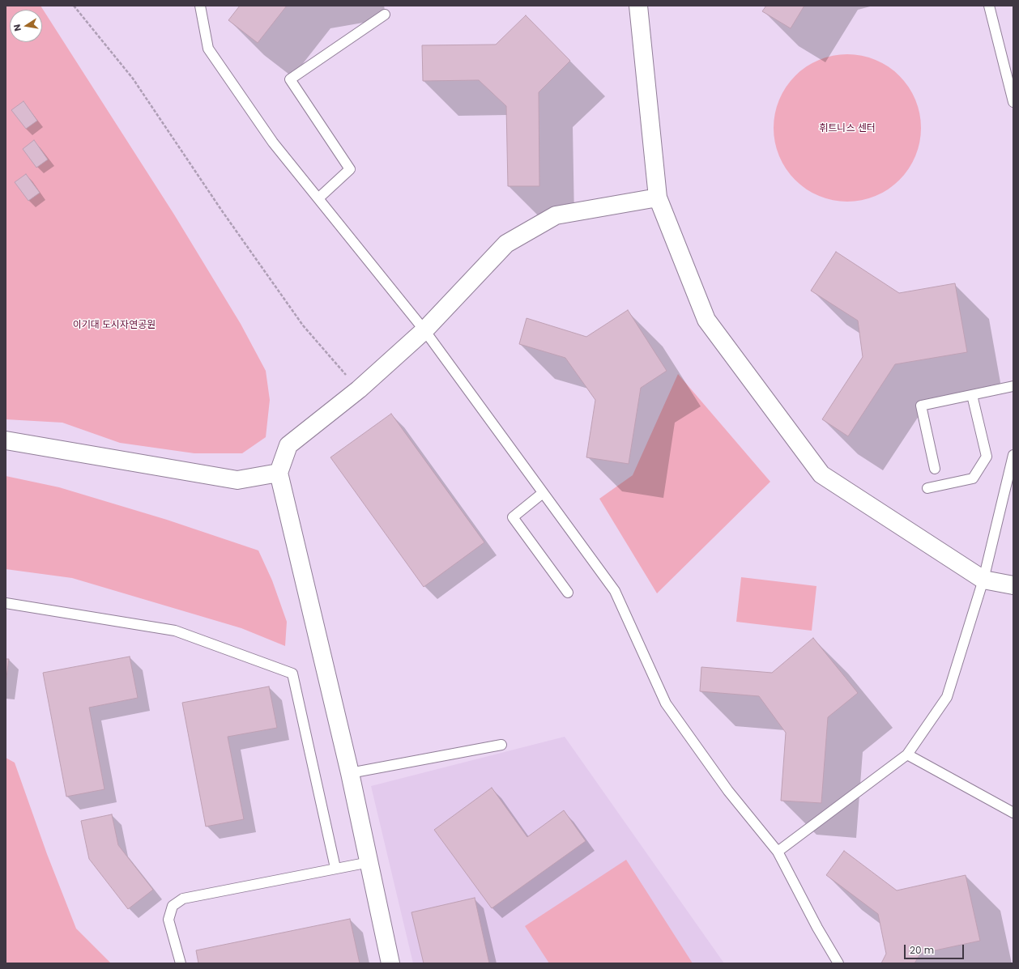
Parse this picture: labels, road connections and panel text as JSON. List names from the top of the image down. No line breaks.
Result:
{"parks":["휘트니스 센터","이기대 도시자연공원"],"scale_bar":"20 m","north":"left"}
